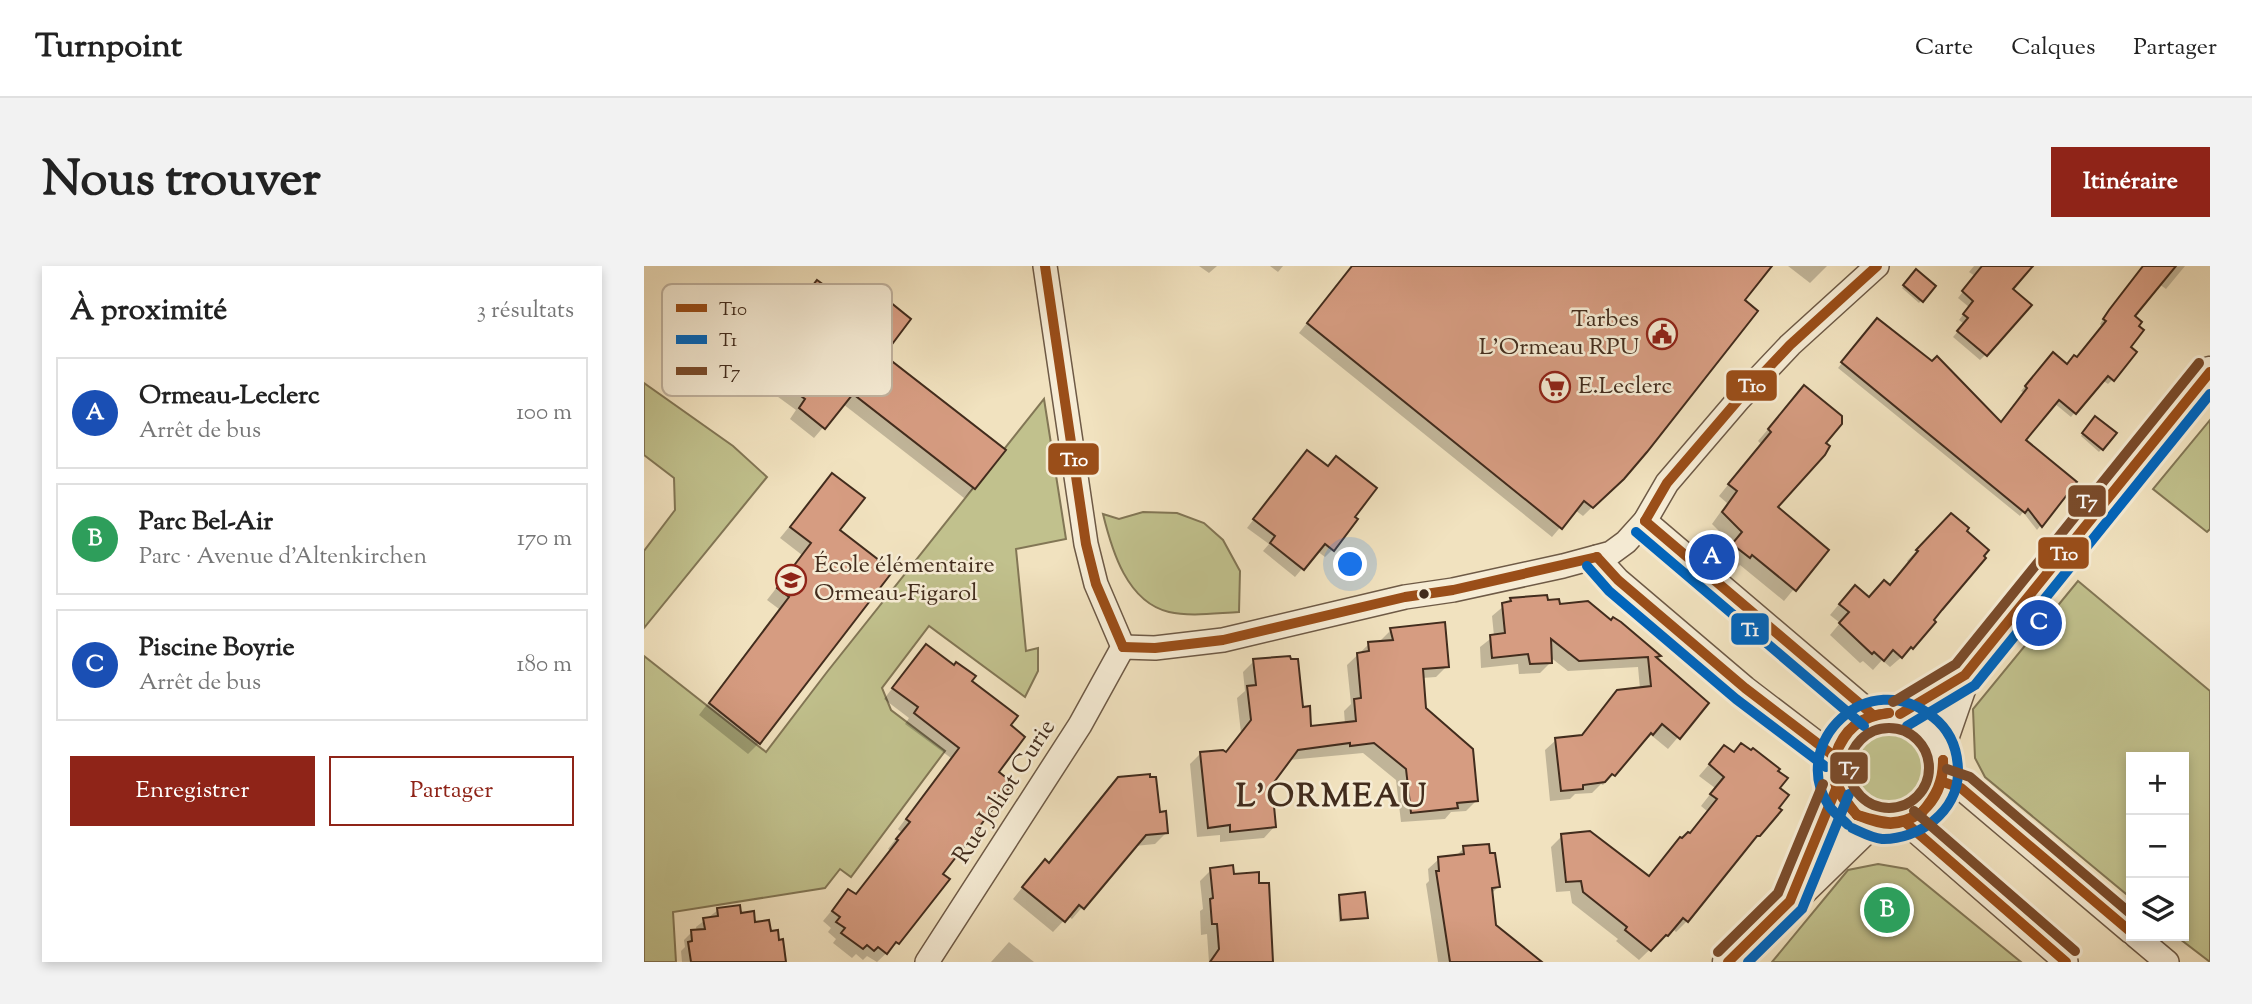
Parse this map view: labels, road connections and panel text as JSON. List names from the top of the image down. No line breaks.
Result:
{"streets":{"street":["Rue Joliot Curie"]},"districts":["L'ORMEAU"],"places":{"public building":["Tarbes L'Ormeau RPU"],"supermarket":["E.Leclerc"],"school or university":["École élémentaire Ormeau-Figarol"]},"lines":["transit line T10","transit line T7","transit line T1"],"legend":["T10","T1","T7"],"page":{"header":"Turnpoint","nav":["Carte","Calques","Partager"],"title":"Nous trouver","buttons":["Itinéraire",["Enregistrer","Partager"]],"heading":["À proximité","3 résultats"],"list":[{"mark":"A","name":"Ormeau-Leclerc","note":"Arrêt de bus","value":"100 m"},{"mark":"B","name":"Parc Bel-Air","note":"Parc · Avenue d'Altenkirchen","value":"170 m"},{"mark":"C","name":"Piscine Boyrie","note":"Arrêt de bus","value":"180 m"}],"pins":["A","C","B"],"map_buttons":["+","−"]}}
